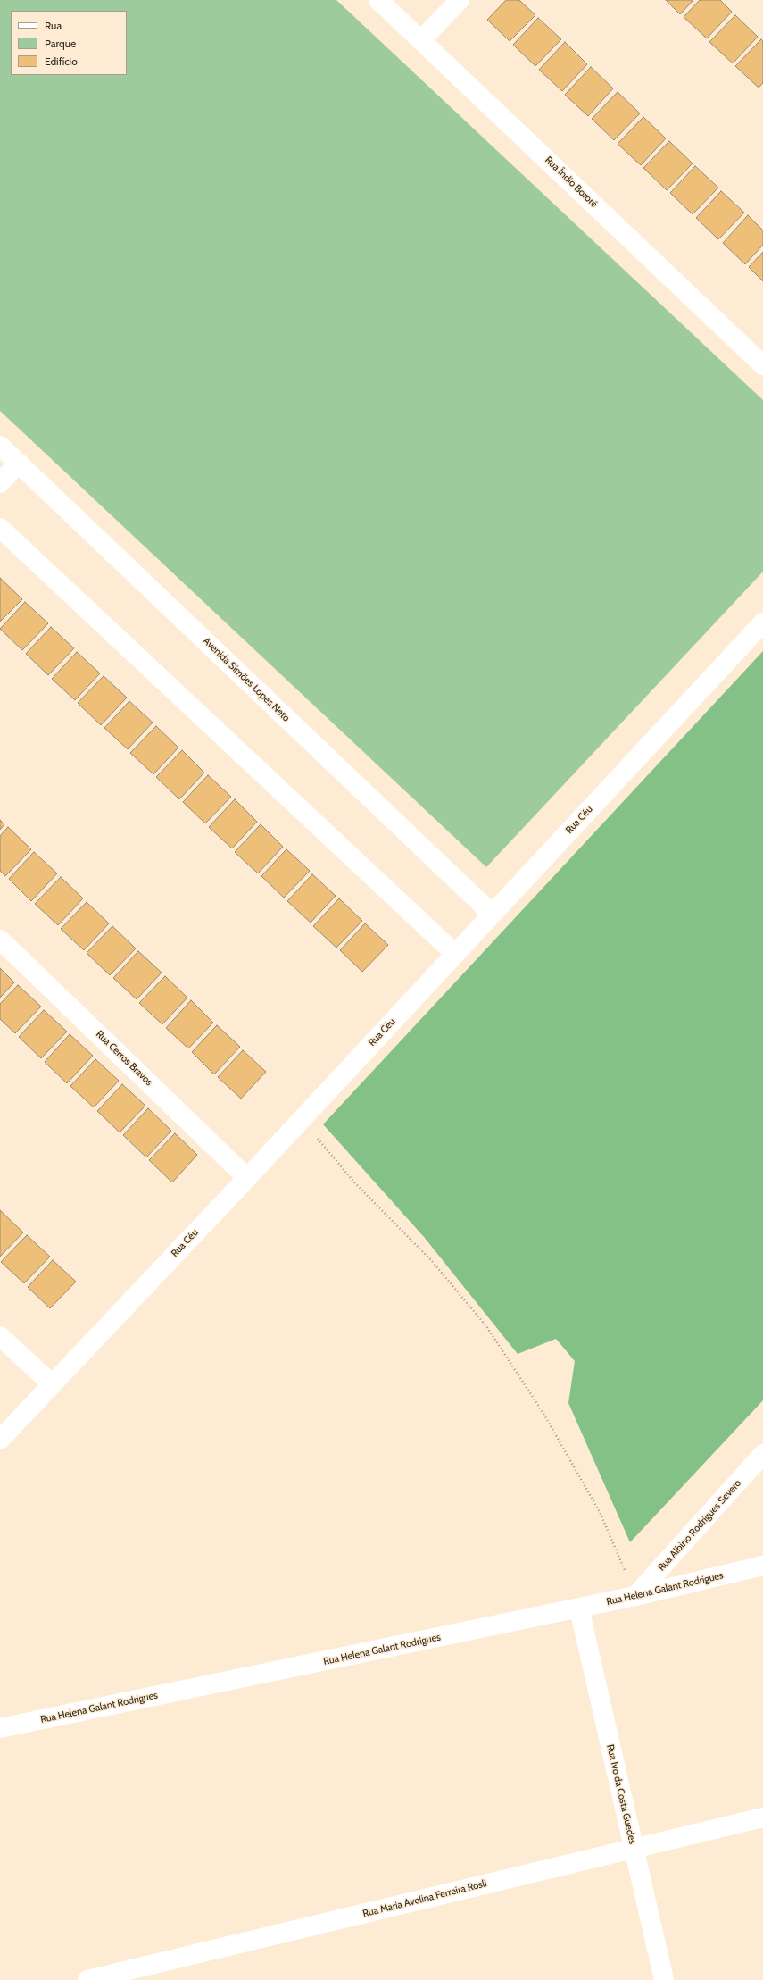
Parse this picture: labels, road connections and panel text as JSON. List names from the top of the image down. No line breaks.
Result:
{"streets":{"street":["Rua Índio Bororé","Avenida Simões Lopes Neto","Rua Céu","Rua Cerros Bravos","Rua Albino Rodrigues Severo","Rua Helena Galant Rodrigues","Rua Ivo da Costa Guedes","Rua Maria Avelina Ferreira Rosli"]},"crossings":[["Avenida Simões Lopes Neto","Rua Céu"],["Rua Céu","Rua Cerros Bravos"],["Rua Albino Rodrigues Severo","Rua Helena Galant Rodrigues"],["Rua Helena Galant Rodrigues","Rua Ivo da Costa Guedes"],["Rua Ivo da Costa Guedes","Rua Maria Avelina Ferreira Rosli"]],"legend":["Rua","Parque","Edifício"]}
